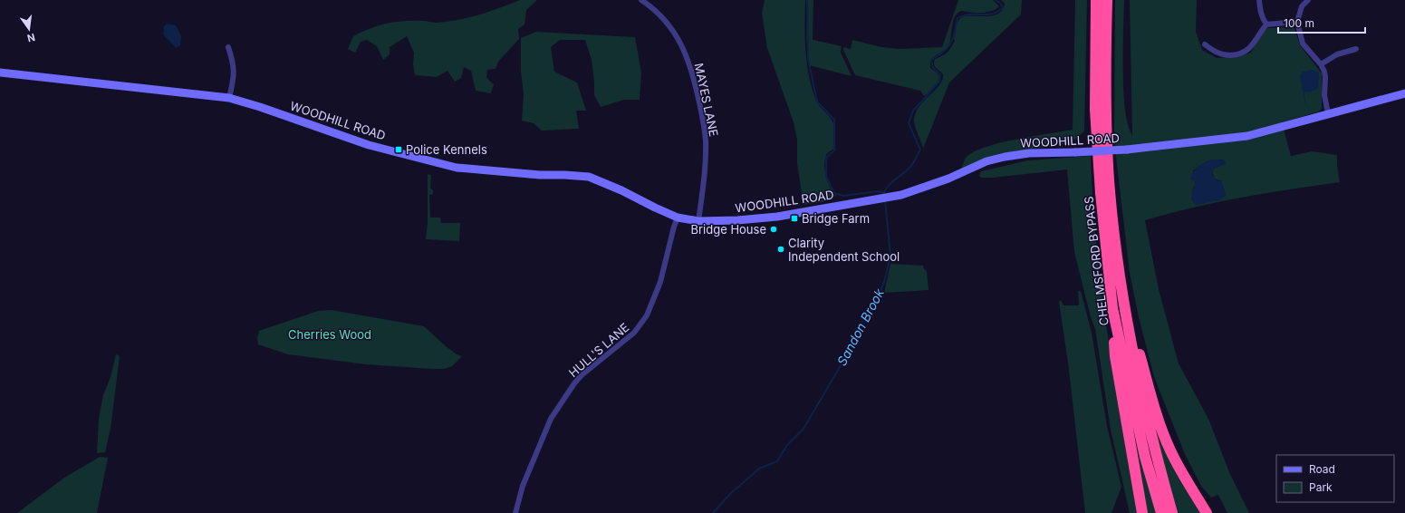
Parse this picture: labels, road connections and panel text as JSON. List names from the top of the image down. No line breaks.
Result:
{"streets":{"highway":["CHELMSFORD BYPASS"],"street":["MAYES LANE","WOODHILL ROAD","HULL'S LANE"]},"crossings":[["MAYES LANE","WOODHILL ROAD"],["WOODHILL ROAD","HULL'S LANE"]],"water":["Sandon Brook"],"parks":["Cherries Wood"],"places":{"transit":["Police Kennels","Bridge Farm"],"other":["Bridge House","Clarity Independent School"]},"legend":["Road","Park"],"scale_bar":"100 m","north":"bottom"}
